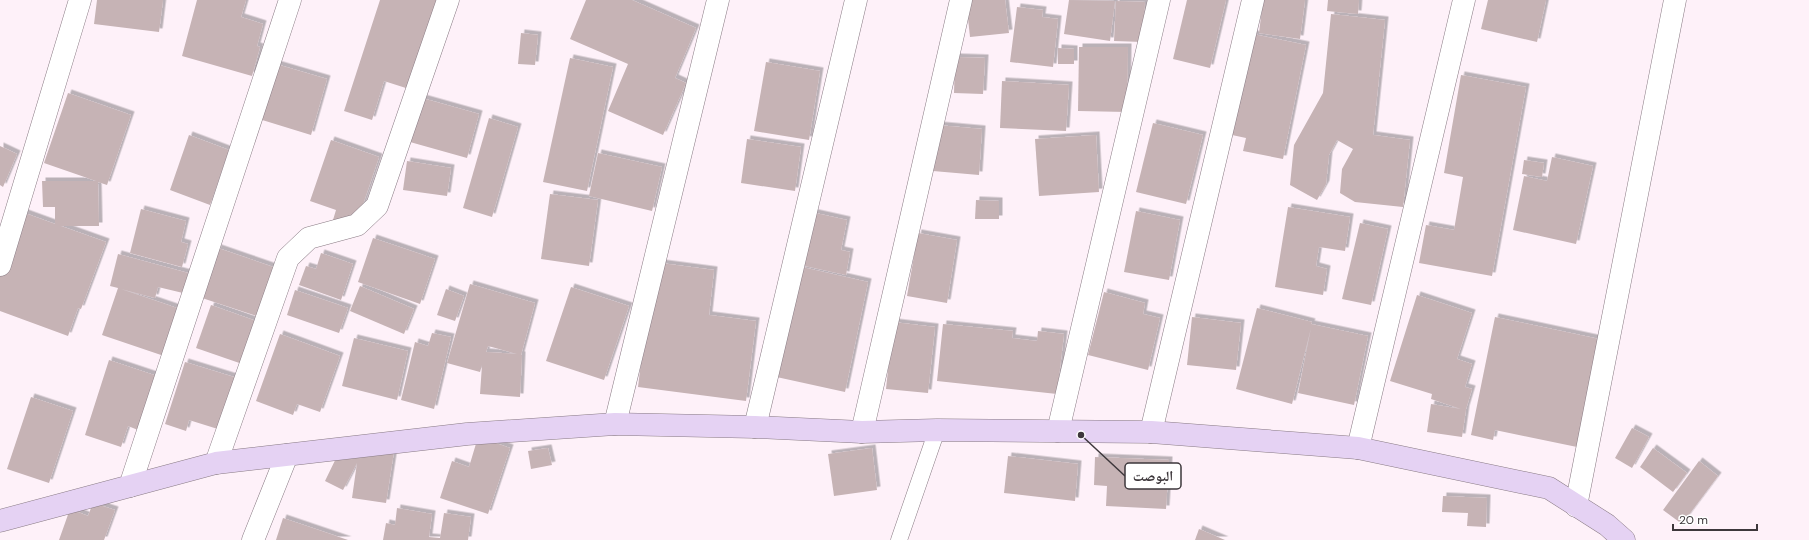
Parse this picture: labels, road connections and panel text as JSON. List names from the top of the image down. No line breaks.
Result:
{"places":["البوصت"],"scale_bar":"20 m"}
